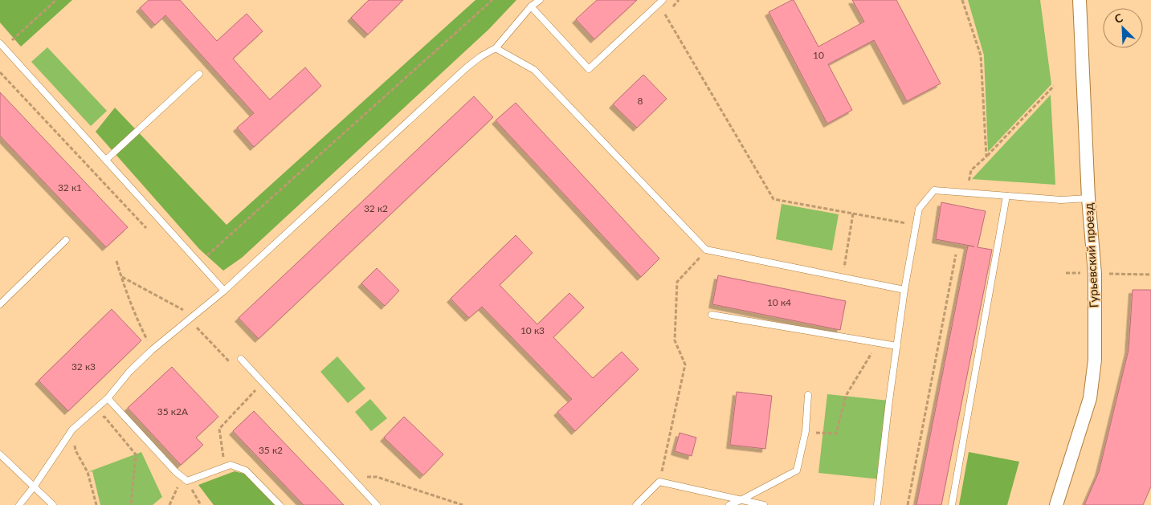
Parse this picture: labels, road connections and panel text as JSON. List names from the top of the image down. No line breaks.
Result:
{"streets":{"street":["Гурьевский проезд"]},"house_numbers":["10","8","32 к1","32 к2","10 к4","10 к3","32 к3","35 к2А","35 к2"],"north":"top left"}
